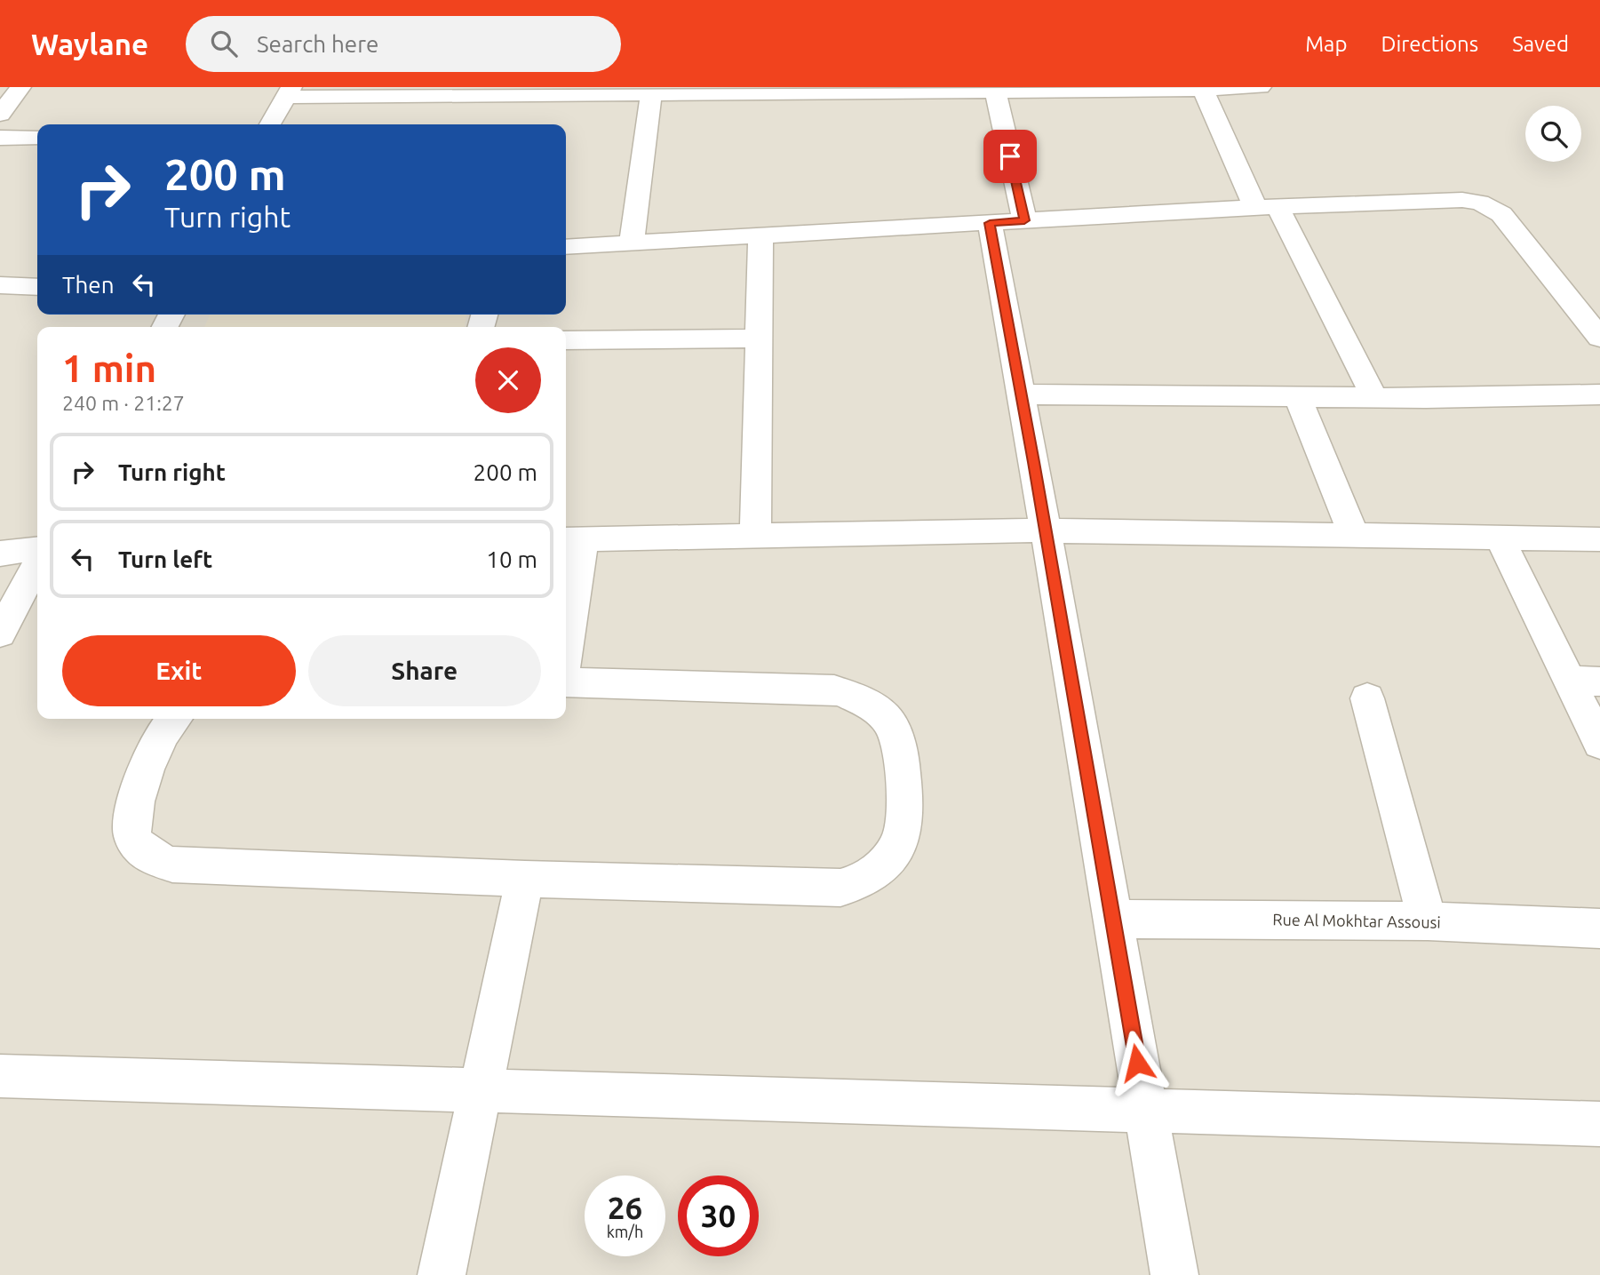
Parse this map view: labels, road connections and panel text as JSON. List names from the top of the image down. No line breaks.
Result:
{"streets":{"street":["Rue Al Mokhtar Assousi"]},"page":{"header":"Waylane","search":"Search here","nav":["Map","Directions","Saved"],"turn":["200 m","Turn right"],"then":"Then","heading":["1 min","240 m · 21:27"],"list":[{"name":"Turn right","value":"200 m"},{"name":"Turn left","value":"10 m"}],"buttons":["Exit","Share"],"speed":"26 km/h","limit":"30"}}
